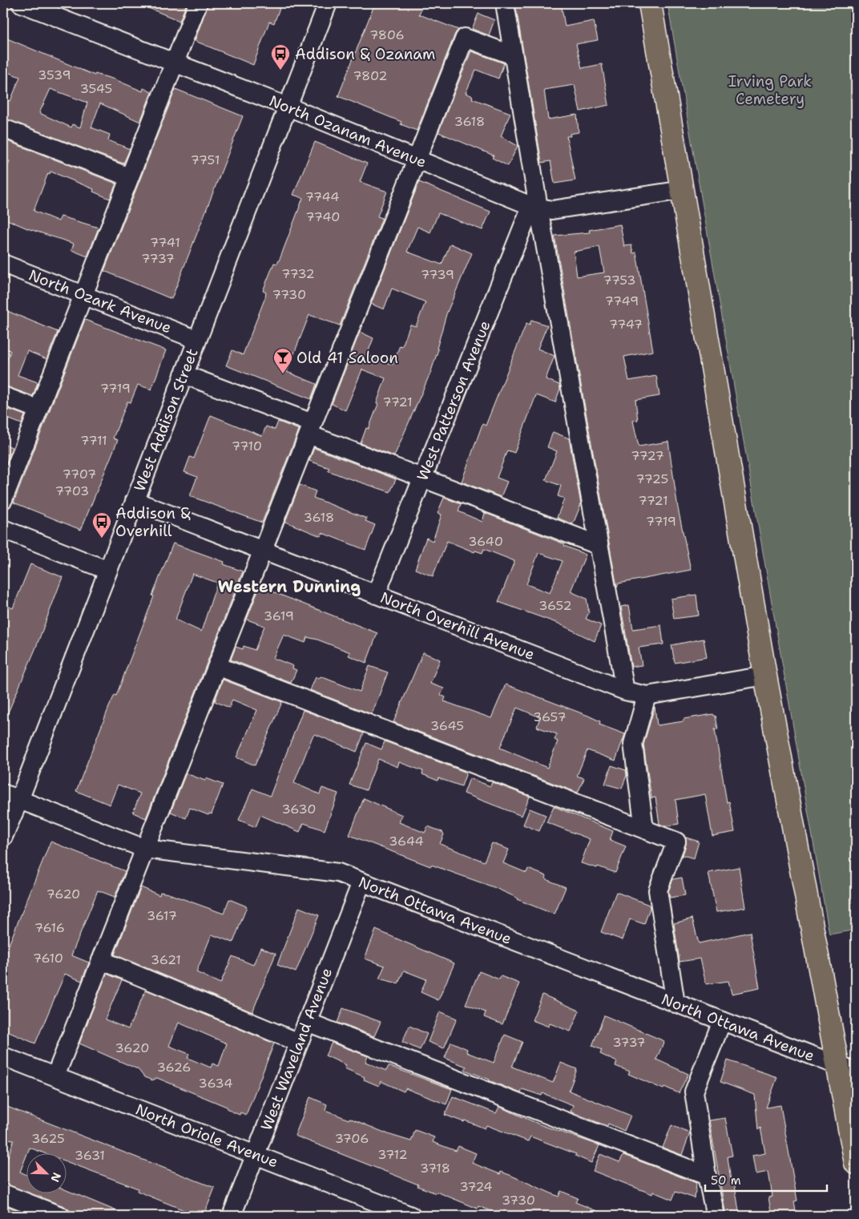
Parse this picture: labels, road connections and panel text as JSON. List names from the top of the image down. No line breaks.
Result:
{"streets":{"street":["North Ozanam Avenue","North Ozark Avenue","West Patterson Avenue","West Addison Street","North Overhill Avenue","North Ottawa Avenue","West Waveland Avenue","North Oriole Avenue"]},"crossings":[["North Ozanam Avenue","West Patterson Avenue"],["North Ozanam Avenue","West Addison Street"],["North Ozark Avenue","West Addison Street"],["West Patterson Avenue","North Overhill Avenue"],["West Addison Street","North Overhill Avenue"],["West Addison Street","North Ottawa Avenue"],["North Ottawa Avenue","West Waveland Avenue"],["West Waveland Avenue","North Oriole Avenue"]],"districts":["Western Dunning"],"parks":["Irving Park Cemetery"],"places":{"bus stop":["Addison & Ozanam","Addison & Overhill"],"bar":["Old 41 Saloon"]},"house_numbers":["7806","3539","7802","3545","3618","7751","7744","7740","7741","7737","7732","7739","7753","7730","7749","7747","7719","7721","7711","7710","7727","7707","7725","7703","7721","3618","7719","3640","3652","3619","3657","3645","3630","3644","7620","3617","7616","7610","3621","3737","3620","3626","3634","3625","3706","3712","3631","3718","3724","3730"],"scale_bar":"50 m","north":"bottom right"}
